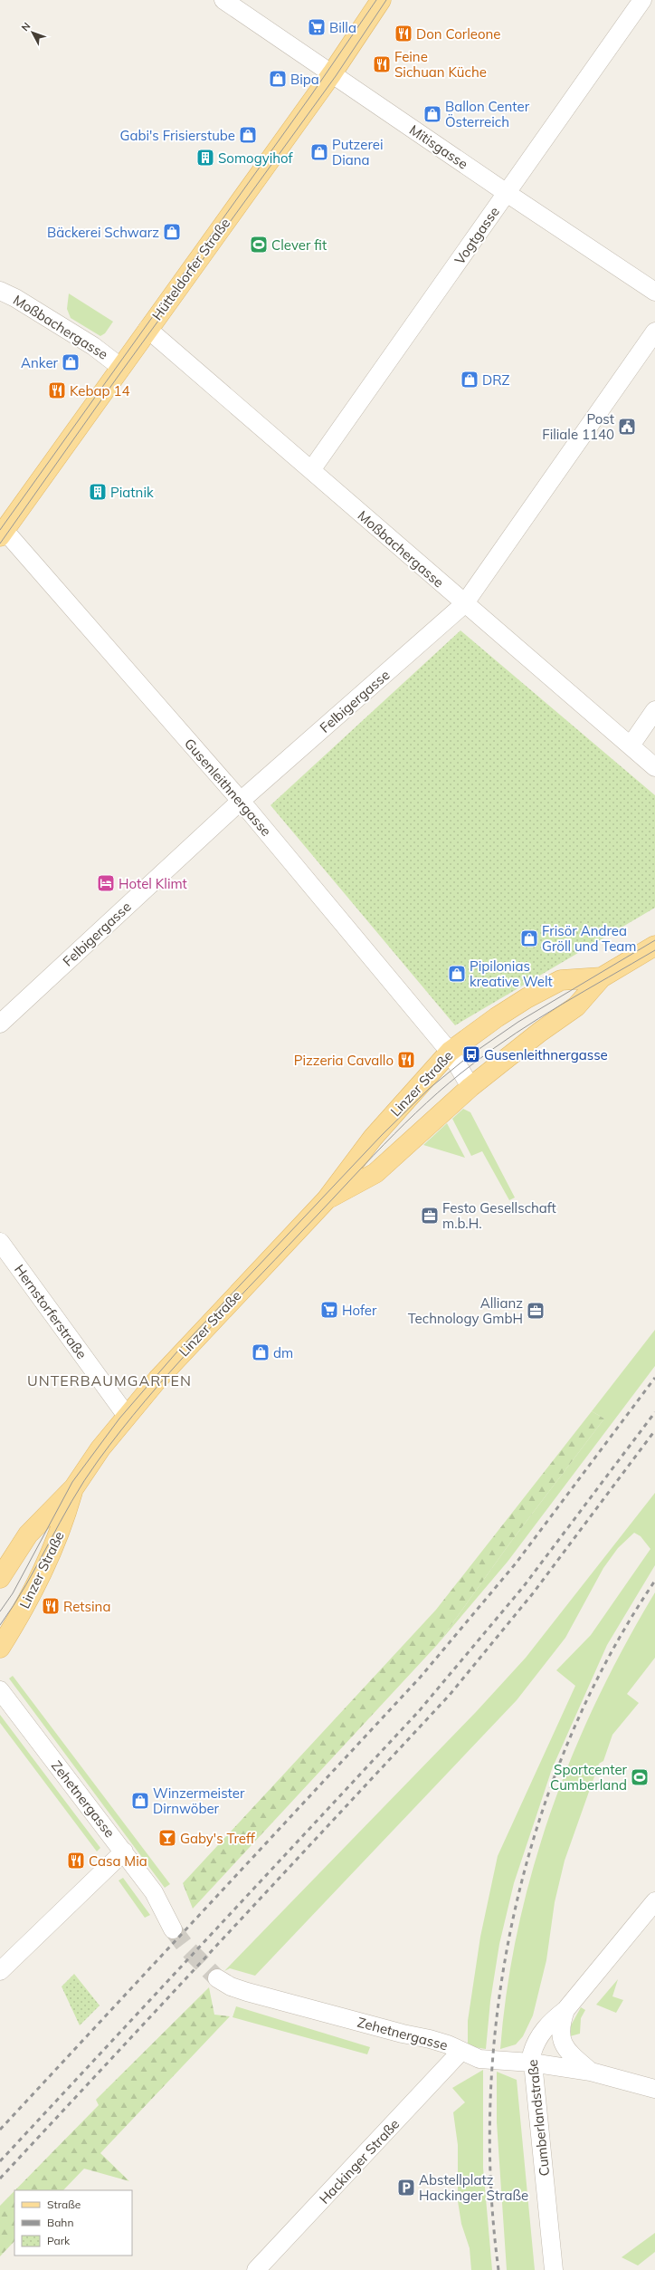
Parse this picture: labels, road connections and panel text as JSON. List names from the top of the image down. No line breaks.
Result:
{"streets":{"main road":["Hütteldorfer Straße","Linzer Straße"],"street":["Mitisgasse","Vogtgasse","Moßbachergasse","Felbigergasse","Gusenleithnergasse","Hernstorferstraße","Zehetnergasse","Cumberlandstraße","Hackinger Straße"]},"crossings":[["Mitisgasse","Vogtgasse"],["Mitisgasse","Hütteldorfer Straße"],["Vogtgasse","Moßbachergasse"],["Hütteldorfer Straße","Moßbachergasse"],["Hütteldorfer Straße","Gusenleithnergasse"],["Moßbachergasse","Felbigergasse"],["Felbigergasse","Gusenleithnergasse"],["Gusenleithnergasse","Linzer Straße"],["Linzer Straße","Hernstorferstraße"],["Zehetnergasse","Cumberlandstraße"],["Zehetnergasse","Hackinger Straße"]],"districts":["UNTERBAUMGARTEN"],"places":{"supermarket":["Billa","Hofer"],"restaurant":["Don Corleone","Feine Sichuan Küche","Kebap 14","Pizzeria Cavallo","Retsina","Casa Mia"],"shop":["Bipa","Ballon Center Österreich","Gabi's Frisierstube","Putzerei Diana","Bäckerei Schwarz","Anker","DRZ","Frisör Andrea Gröll und Team","Pipilonias kreative Welt","dm","Winzermeister Dirnwöber"],"building":["Somogyihof","Piatnik"],"sports":["Clever fit","Sportcenter Cumberland"],"public building":["Post Filiale 1140"],"hotel":["Hotel Klimt"],"bus stop":["Gusenleithnergasse"],"office":["Festo Gesellschaft m.b.H.","Allianz Technology GmbH"],"bar":["Gaby's Treff"],"parking":["Abstellplatz Hackinger Straße"]},"legend":["Straße","Bahn","Park"],"north":"top left"}
